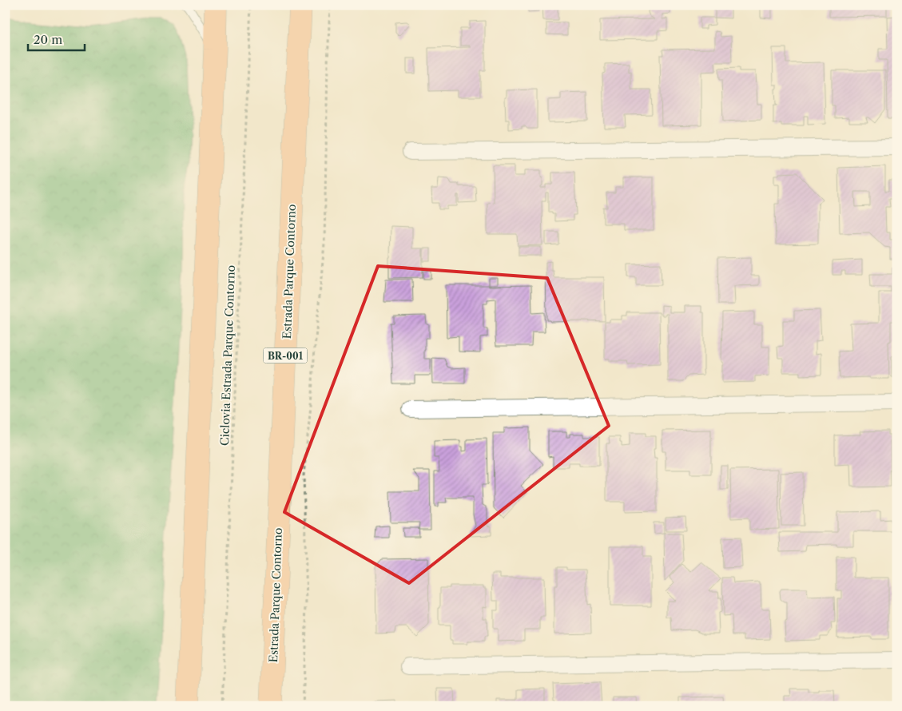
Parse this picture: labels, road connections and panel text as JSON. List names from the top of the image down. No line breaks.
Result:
{"streets":{"highway":["Estrada Parque Contorno","BR-001"],"path":["Ciclovia Estrada Parque Contorno"]},"scale_bar":"20 m"}
